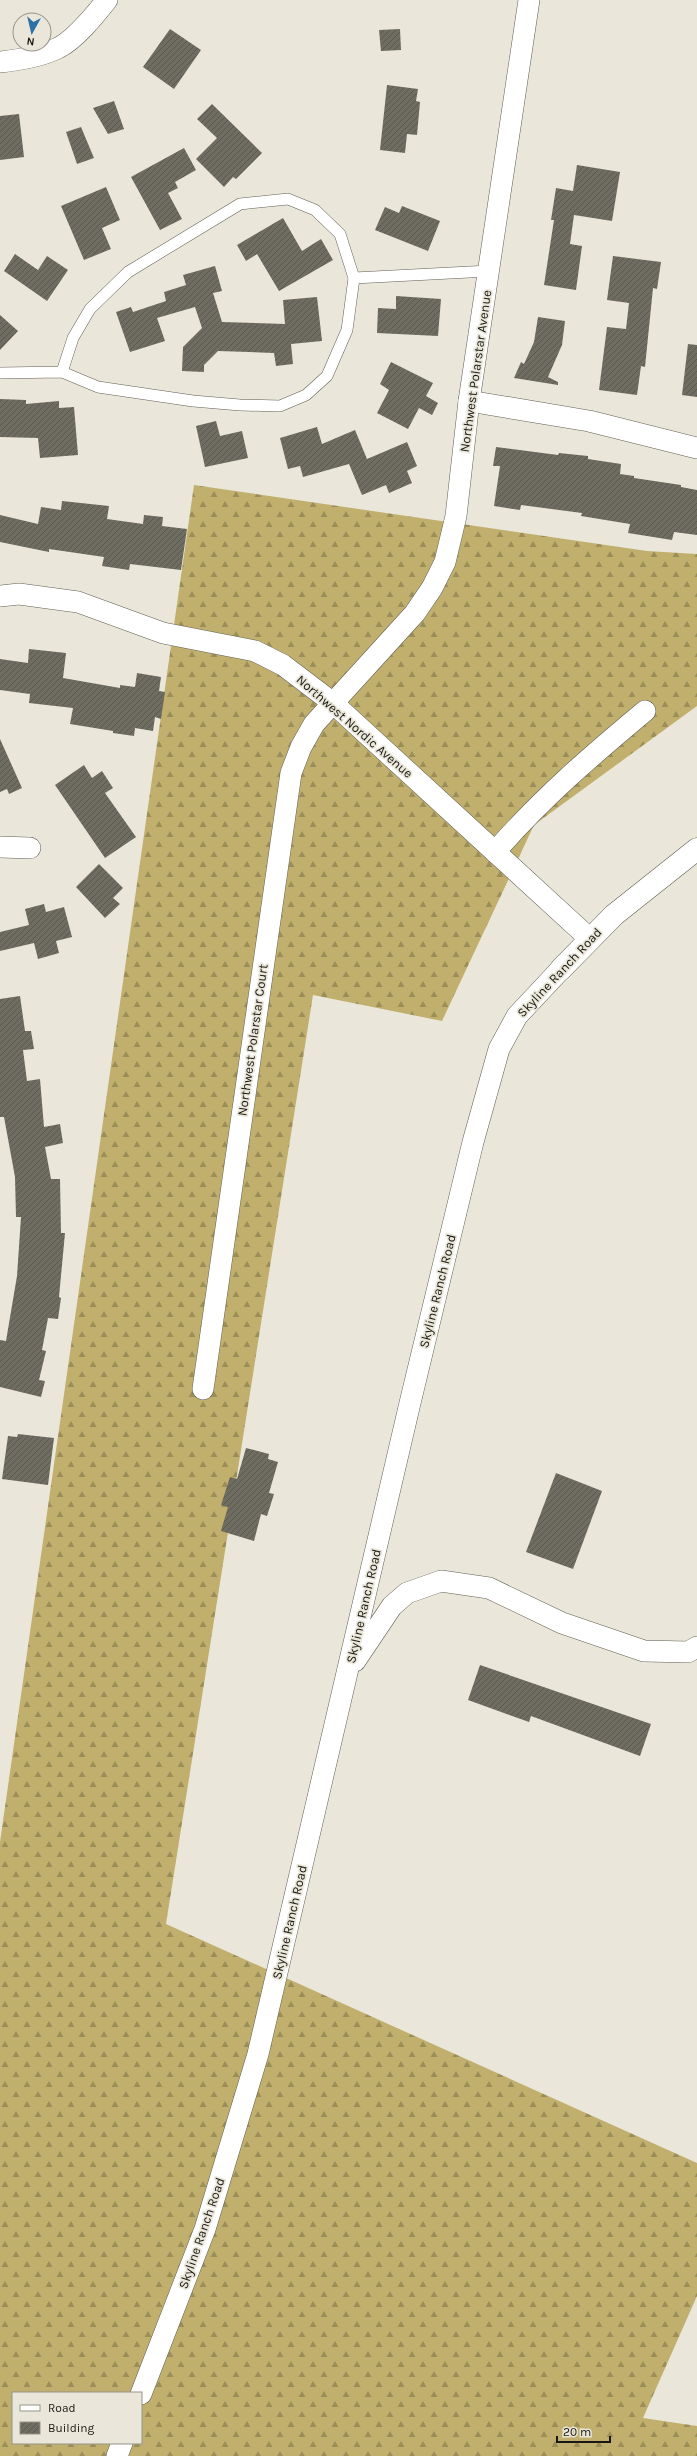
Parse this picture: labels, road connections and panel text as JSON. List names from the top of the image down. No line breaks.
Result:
{"streets":{"street":["Northwest Polarstar Avenue","Northwest Nordic Avenue","Skyline Ranch Road","Northwest Polarstar Court"]},"crossings":[["Northwest Polarstar Avenue","Northwest Nordic Avenue"],["Northwest Polarstar Avenue","Northwest Polarstar Court"],["Northwest Nordic Avenue","Skyline Ranch Road"],["Northwest Nordic Avenue","Northwest Polarstar Court"]],"legend":["Road","Building"],"scale_bar":"20 m","north":"bottom"}
